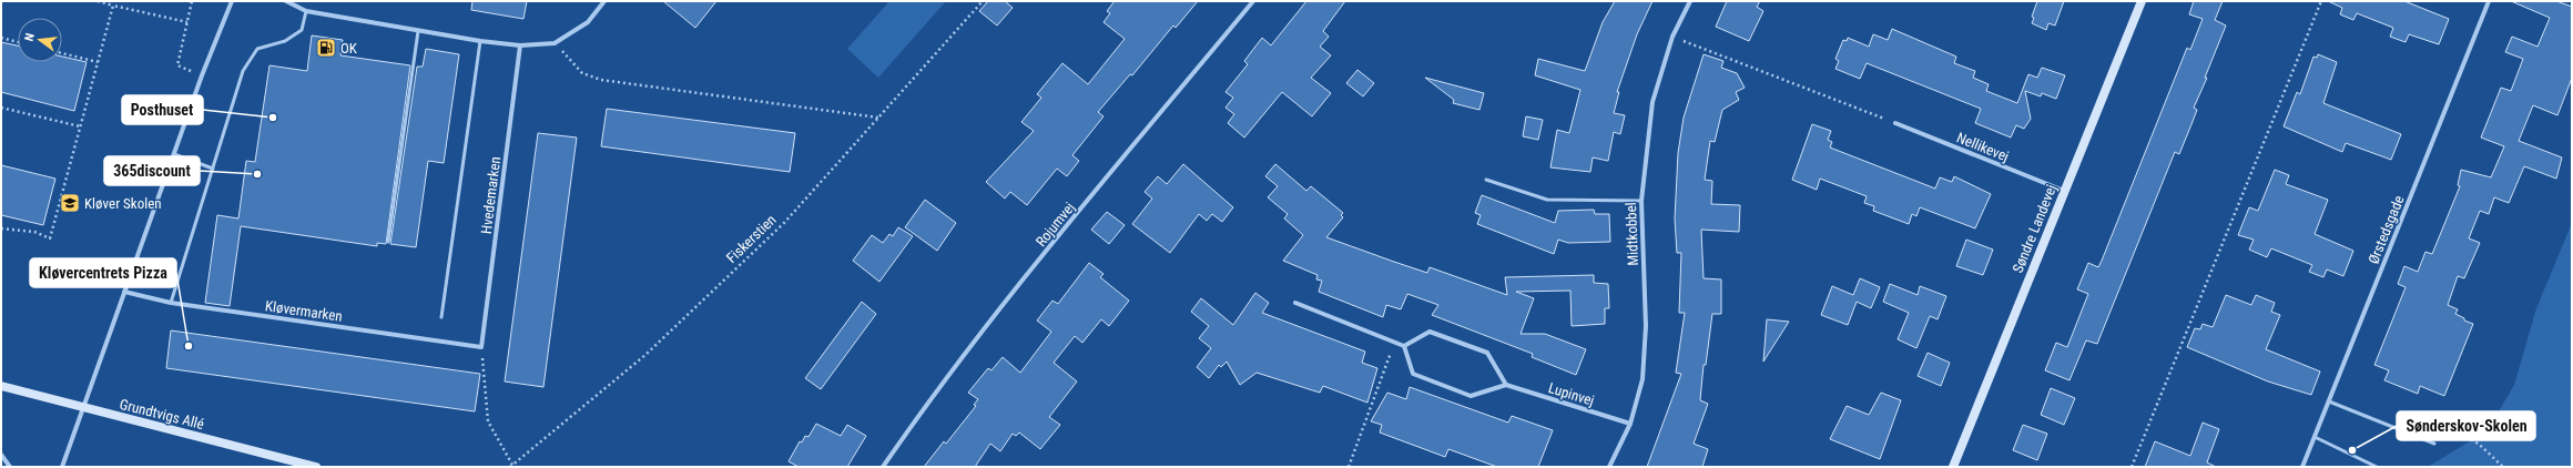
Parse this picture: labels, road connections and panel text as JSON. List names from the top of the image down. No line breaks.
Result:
{"streets":{"street":["Nellikevej","Hvedemarken","Rojumvej","Søndre Landevej","Ørstedsgade","Midtkobbel","Kløvermarken","Lupinvej","Grundtvigs Allé"],"path":["Fiskerstien"]},"crossings":[["Nellikevej","Søndre Landevej"],["Hvedemarken","Kløvermarken"],["Midtkobbel","Lupinvej"]],"places":{"fuel station":["OK"],"other":["Posthuset","365discount","Kløvercentrets Pizza","Sønderskov-Skolen"],"school or university":["Kløver Skolen"]},"north":"left"}
